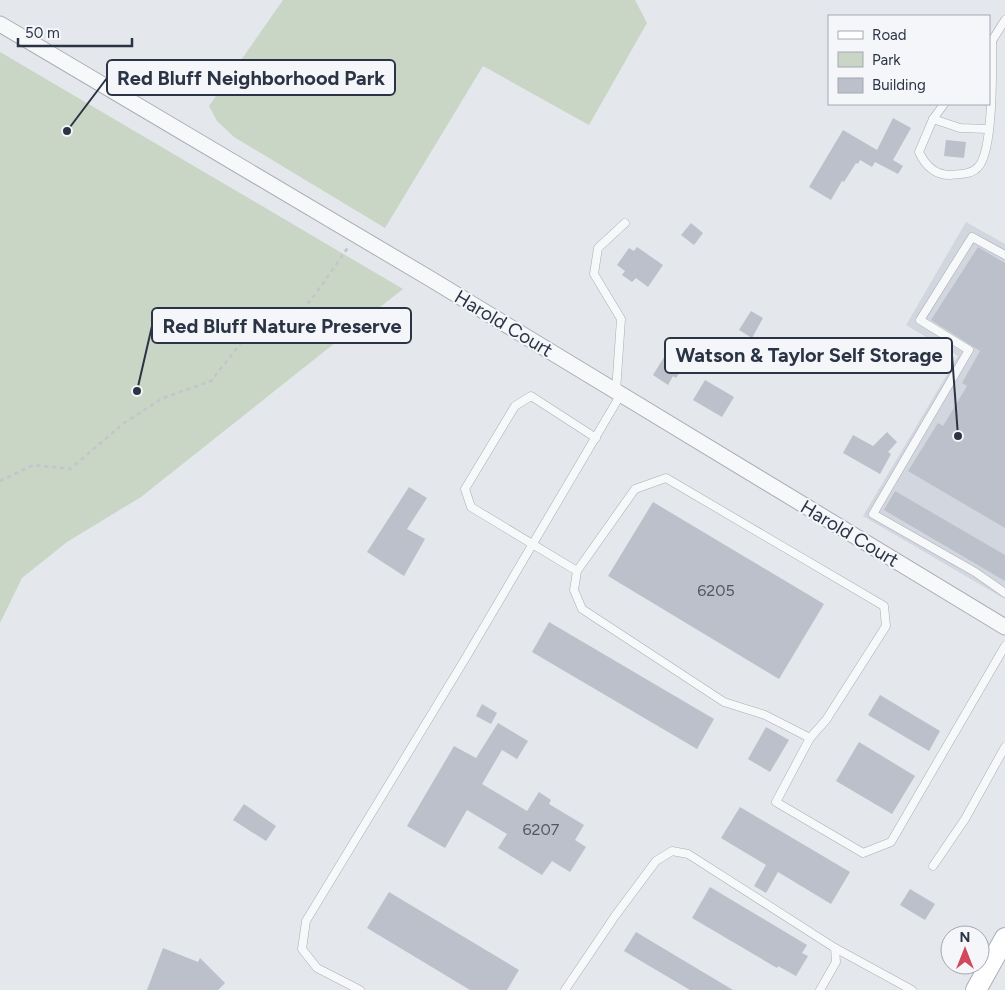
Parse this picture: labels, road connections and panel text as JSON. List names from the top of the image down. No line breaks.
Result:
{"streets":{"street":["Harold Court"]},"places":["Red Bluff Neighborhood Park","Red Bluff Nature Preserve","Watson & Taylor Self Storage"],"house_numbers":["6205","6207"],"legend":["Road","Park","Building"],"scale_bar":"50 m","north":"top"}
